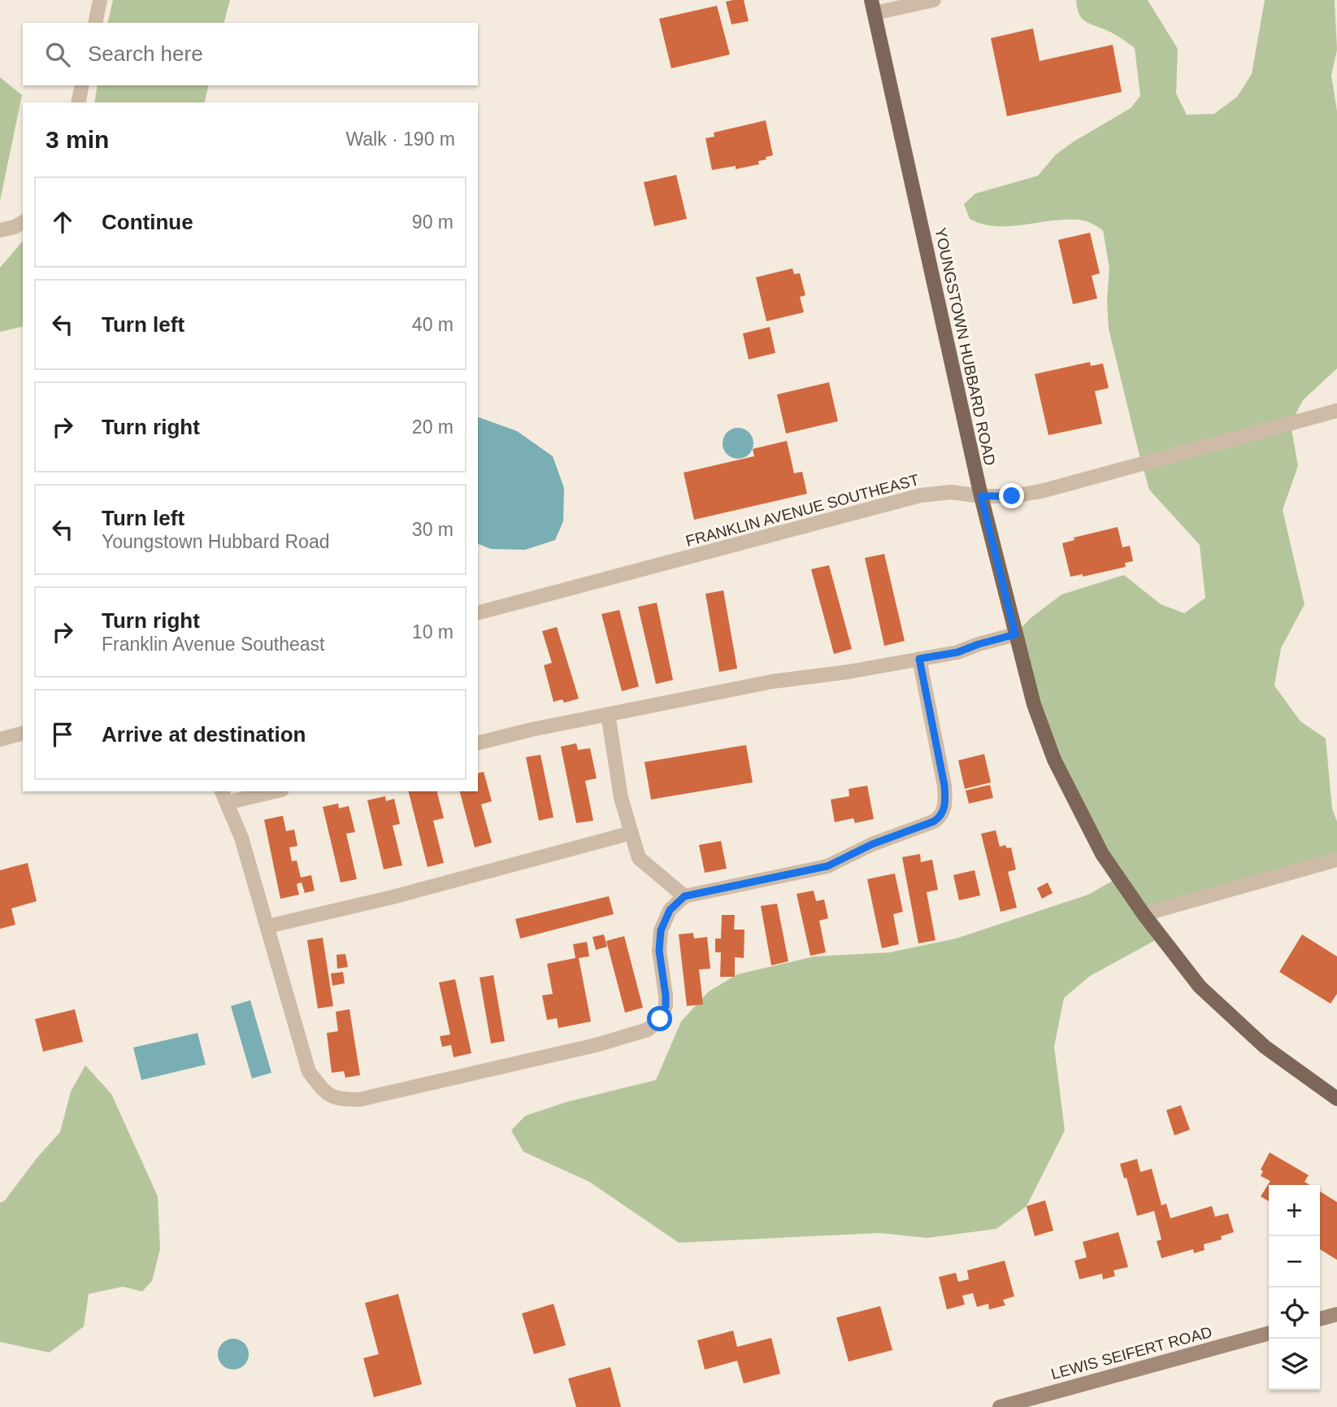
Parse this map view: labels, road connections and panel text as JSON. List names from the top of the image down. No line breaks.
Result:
{"streets":{"main road":["YOUNGSTOWN HUBBARD ROAD"],"street":["FRANKLIN AVENUE SOUTHEAST","LEWIS SEIFERT ROAD"]},"crossings":[["YOUNGSTOWN HUBBARD ROAD","FRANKLIN AVENUE SOUTHEAST"]],"page":{"search":"Search here","heading":["3 min","Walk · 190 m"],"list":[["Continue","90 m"],["Turn left","40 m"],["Turn right","20 m"],["Turn left","Youngstown Hubbard Road","30 m"],["Turn right","Franklin Avenue Southeast","10 m"],"Arrive at destination"],"map_buttons":["+","−"]}}
